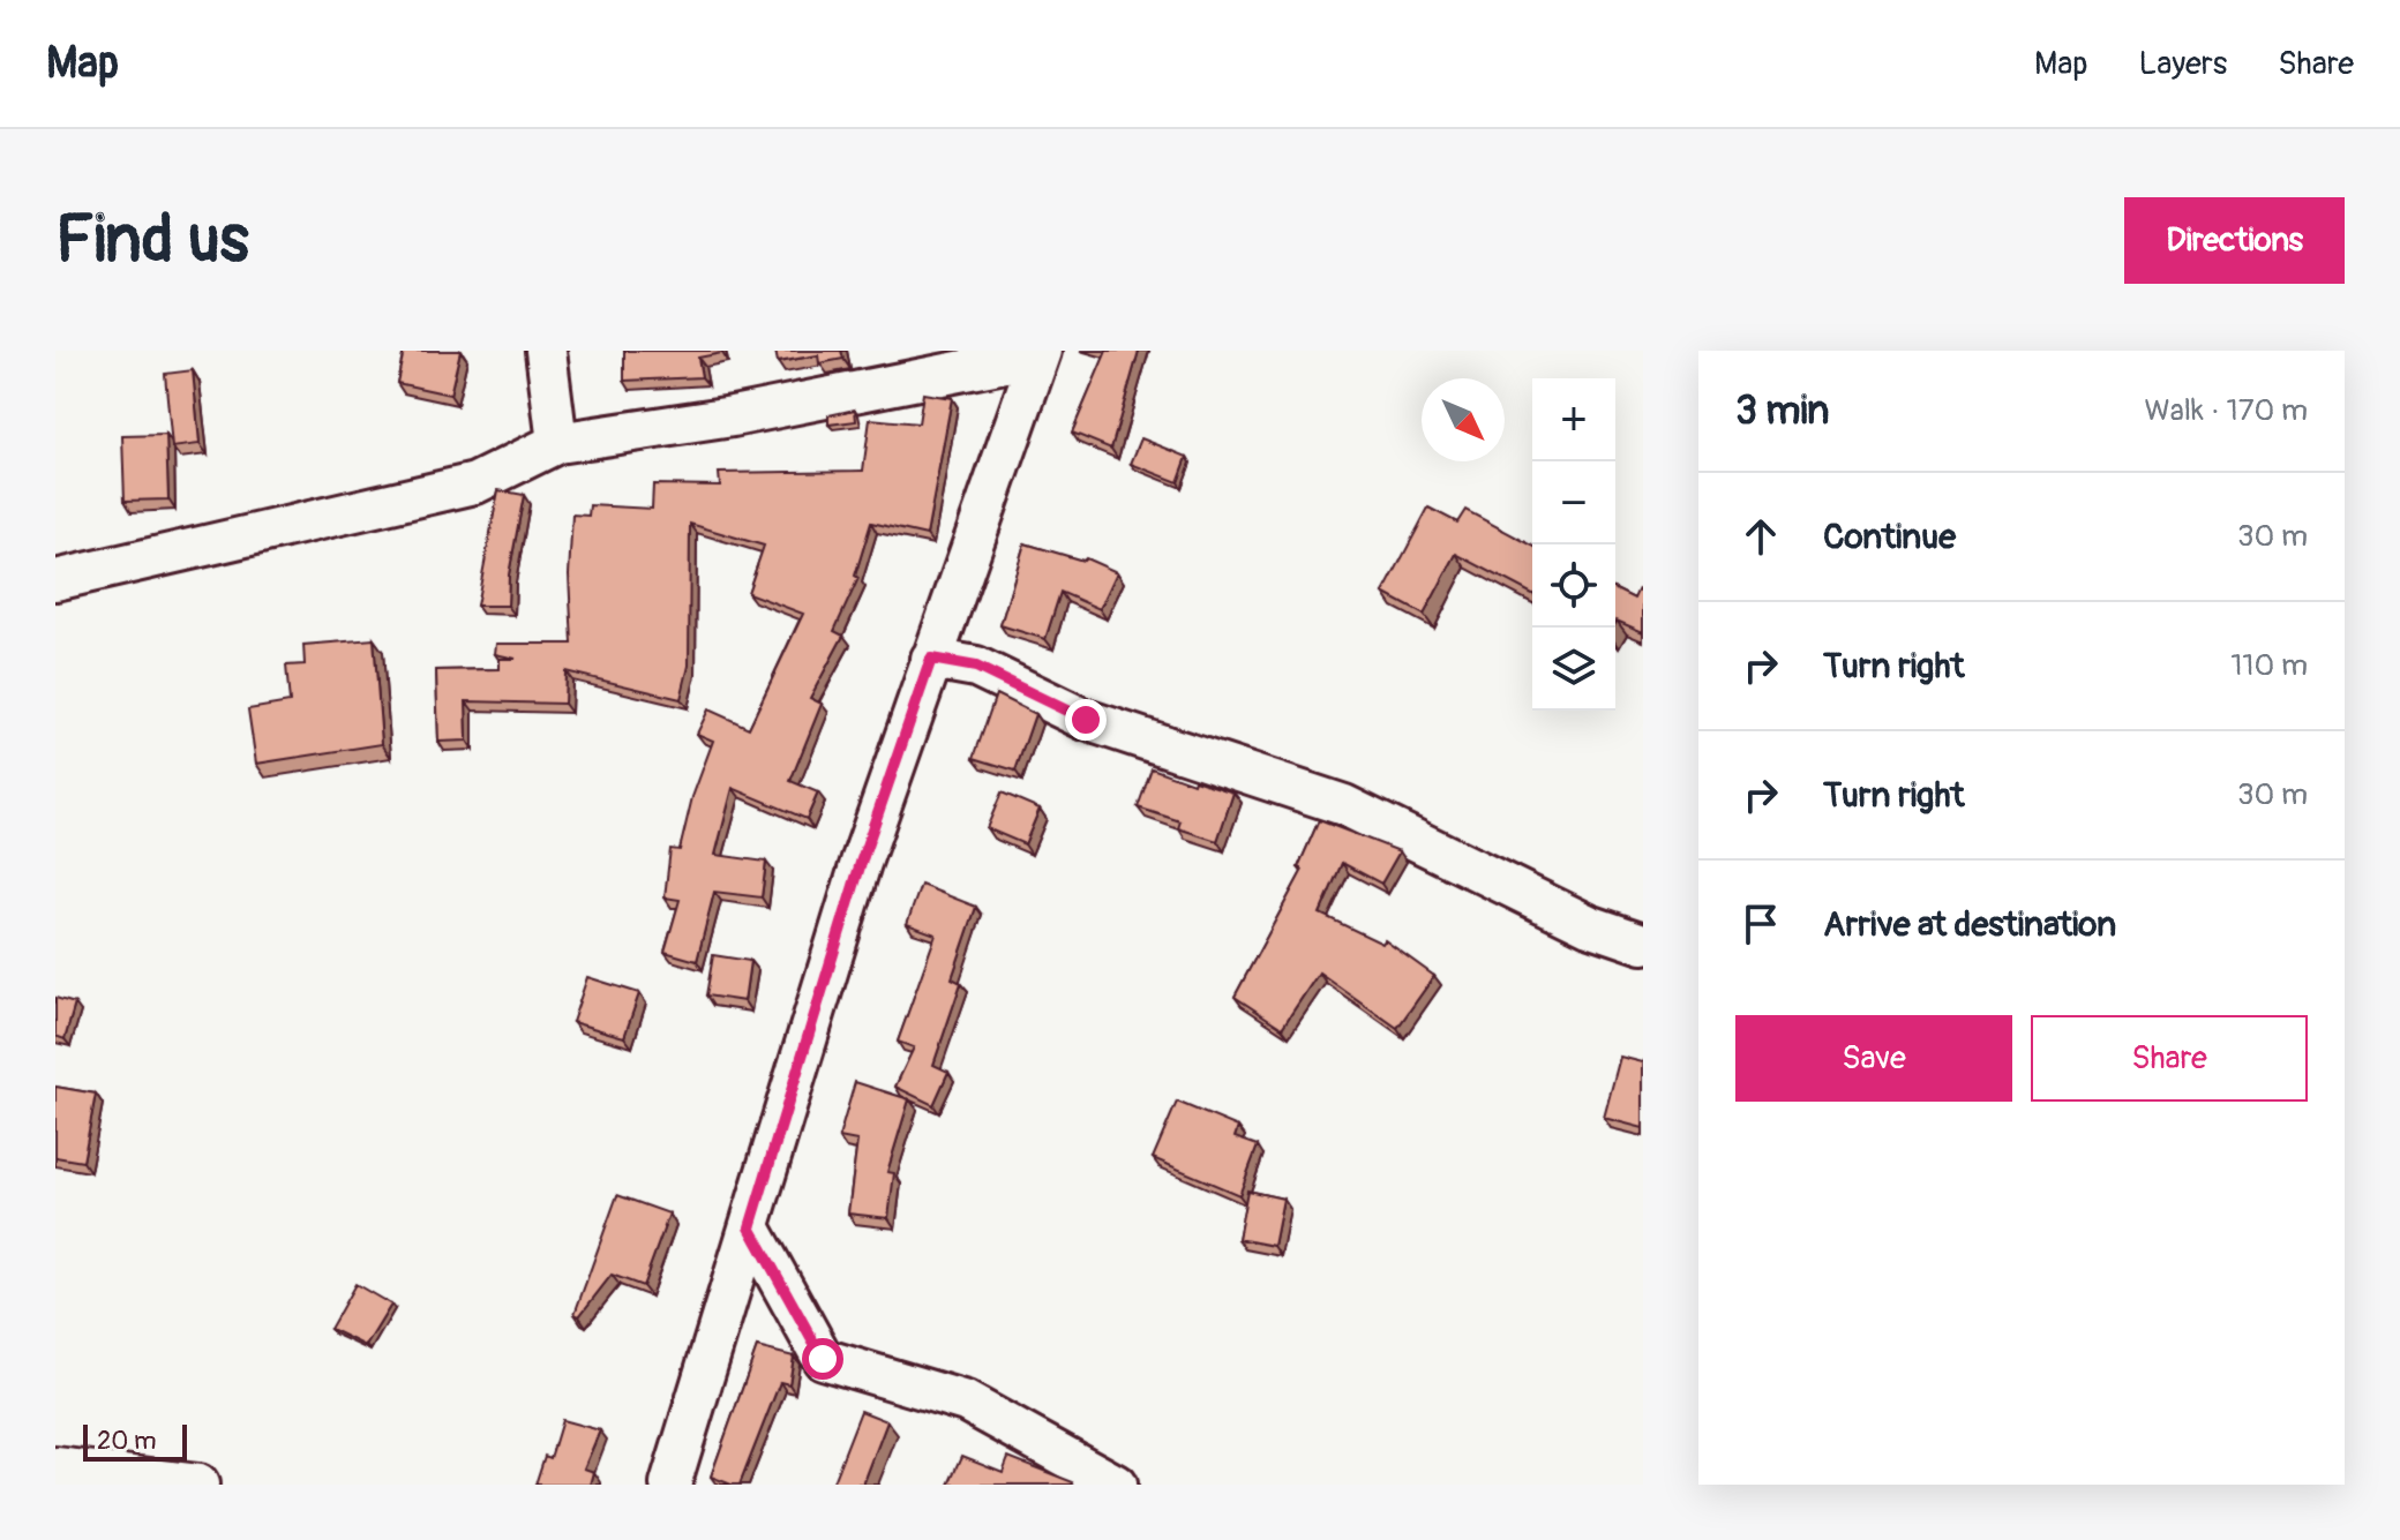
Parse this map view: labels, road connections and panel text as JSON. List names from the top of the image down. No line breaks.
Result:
{"scale_bar":"20 m","north":"bottom right","page":{"header":"Map","nav":["Map","Layers","Share"],"buttons":["Directions",["Save","Share"]],"title":"Find us","heading":["3 min","Walk · 170 m"],"map_buttons":["+","−"],"list":[["Continue","30 m"],["Turn right","110 m"],["Turn right","30 m"],"Arrive at destination"],"scale":"20 m"}}
